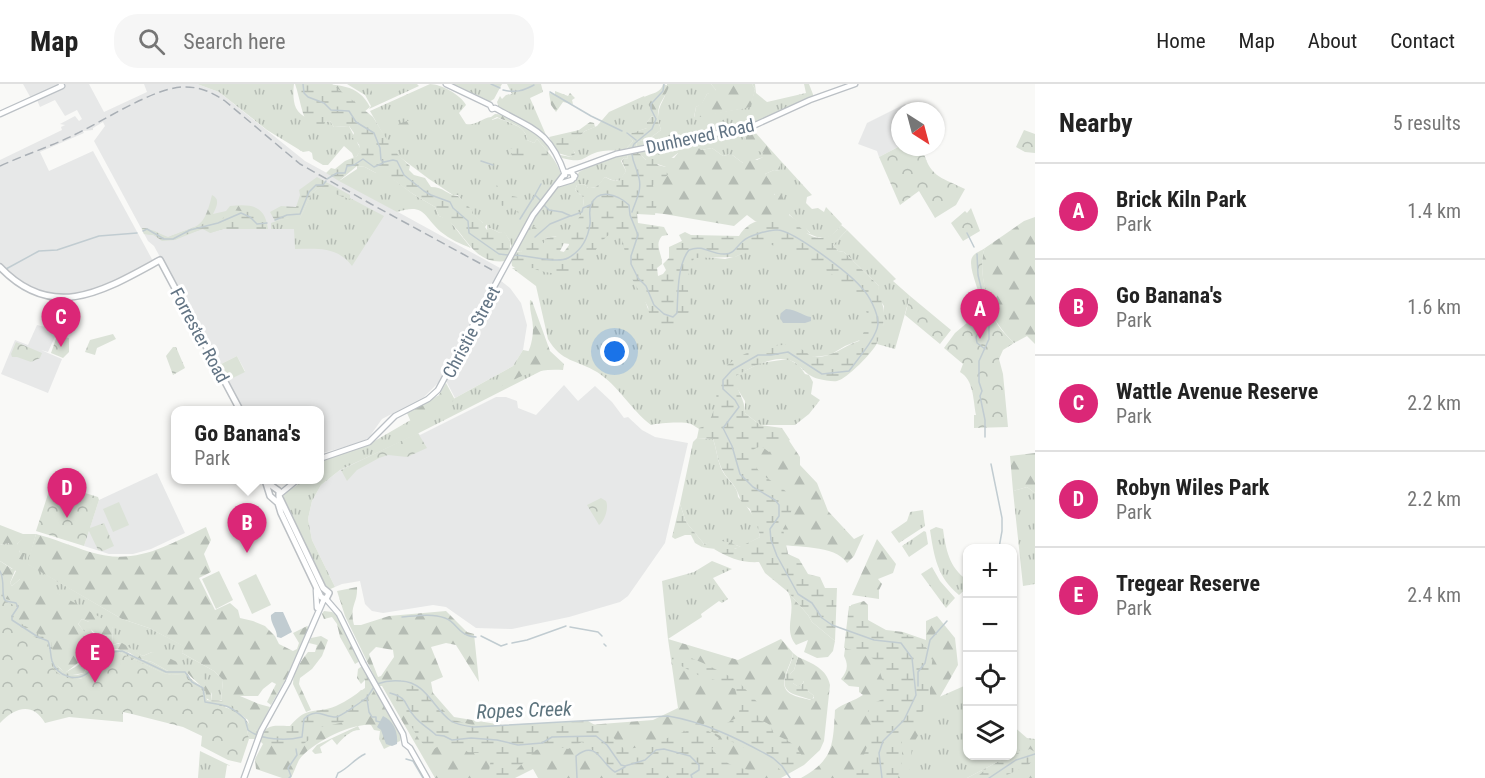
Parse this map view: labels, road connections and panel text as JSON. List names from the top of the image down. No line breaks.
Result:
{"streets":{"main road":["Dunheved Road","Christie Street","Forrester Road"]},"crossings":[["Dunheved Road","Christie Street"]],"water":["Ropes Creek"],"north":"bottom right","page":{"header":"Map","search":"Search here","nav":["Home","Map","About","Contact"],"heading":["Nearby","5 results"],"list":[{"mark":"A","name":"Brick Kiln Park","note":"Park","value":"1.4 km"},{"mark":"B","name":"Go Banana's","note":"Park","value":"1.6 km"},{"mark":"C","name":"Wattle Avenue Reserve","note":"Park","value":"2.2 km"},{"mark":"D","name":"Robyn Wiles Park","note":"Park","value":"2.2 km"},{"mark":"E","name":"Tregear Reserve","note":"Park","value":"2.4 km"}],"pins":["A","C","D","B","E"],"popup":["Go Banana's","Park"],"map_buttons":["+","−"]}}
